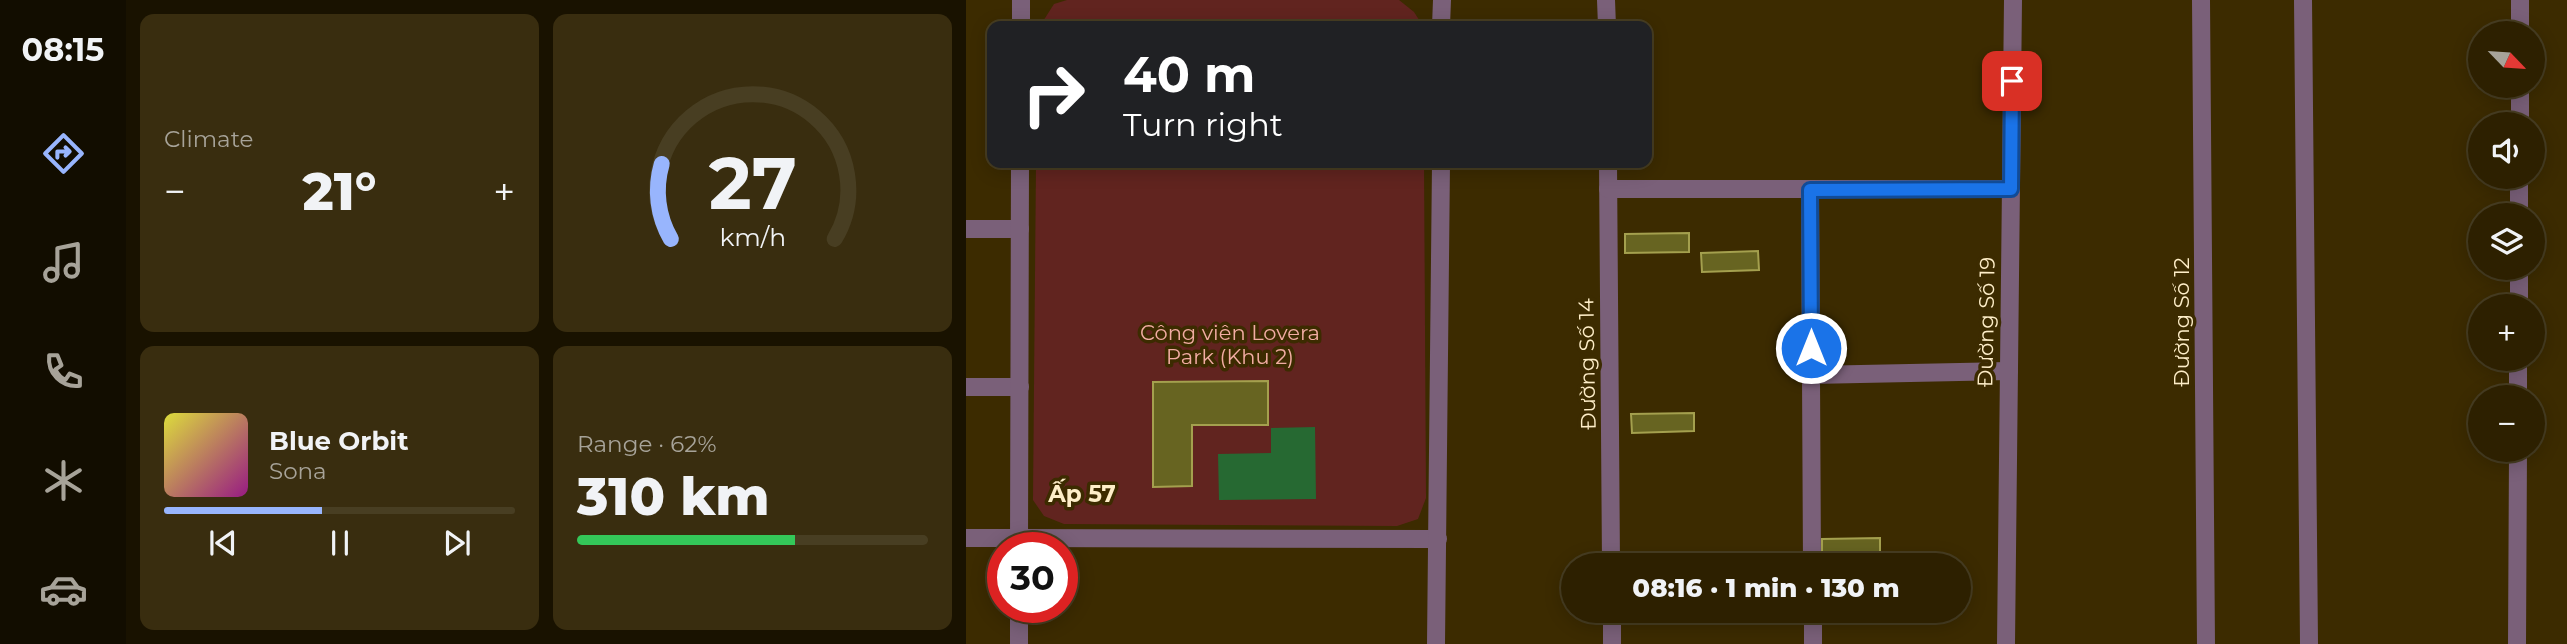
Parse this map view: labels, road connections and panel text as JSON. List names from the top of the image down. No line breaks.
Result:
{"streets":{"street":["Đường Số 19","Đường Số 12","Đường Số 14"]},"districts":["Ấp 57"],"parks":["Công viên Lovera Park (Khu 2)"],"north":"bottom right","page":{"tabs":"08:15","tile":["Climate",["Range · 62%","310 km"]],"map_buttons":["+","−"],"turn":["40 m","Turn right"],"heat":["−","21°","+"],"song":["Blue Orbit","Sona"],"limit":"30","trip":"08:16 · 1 min · 130 m","gauge":["27","km/h"]}}
